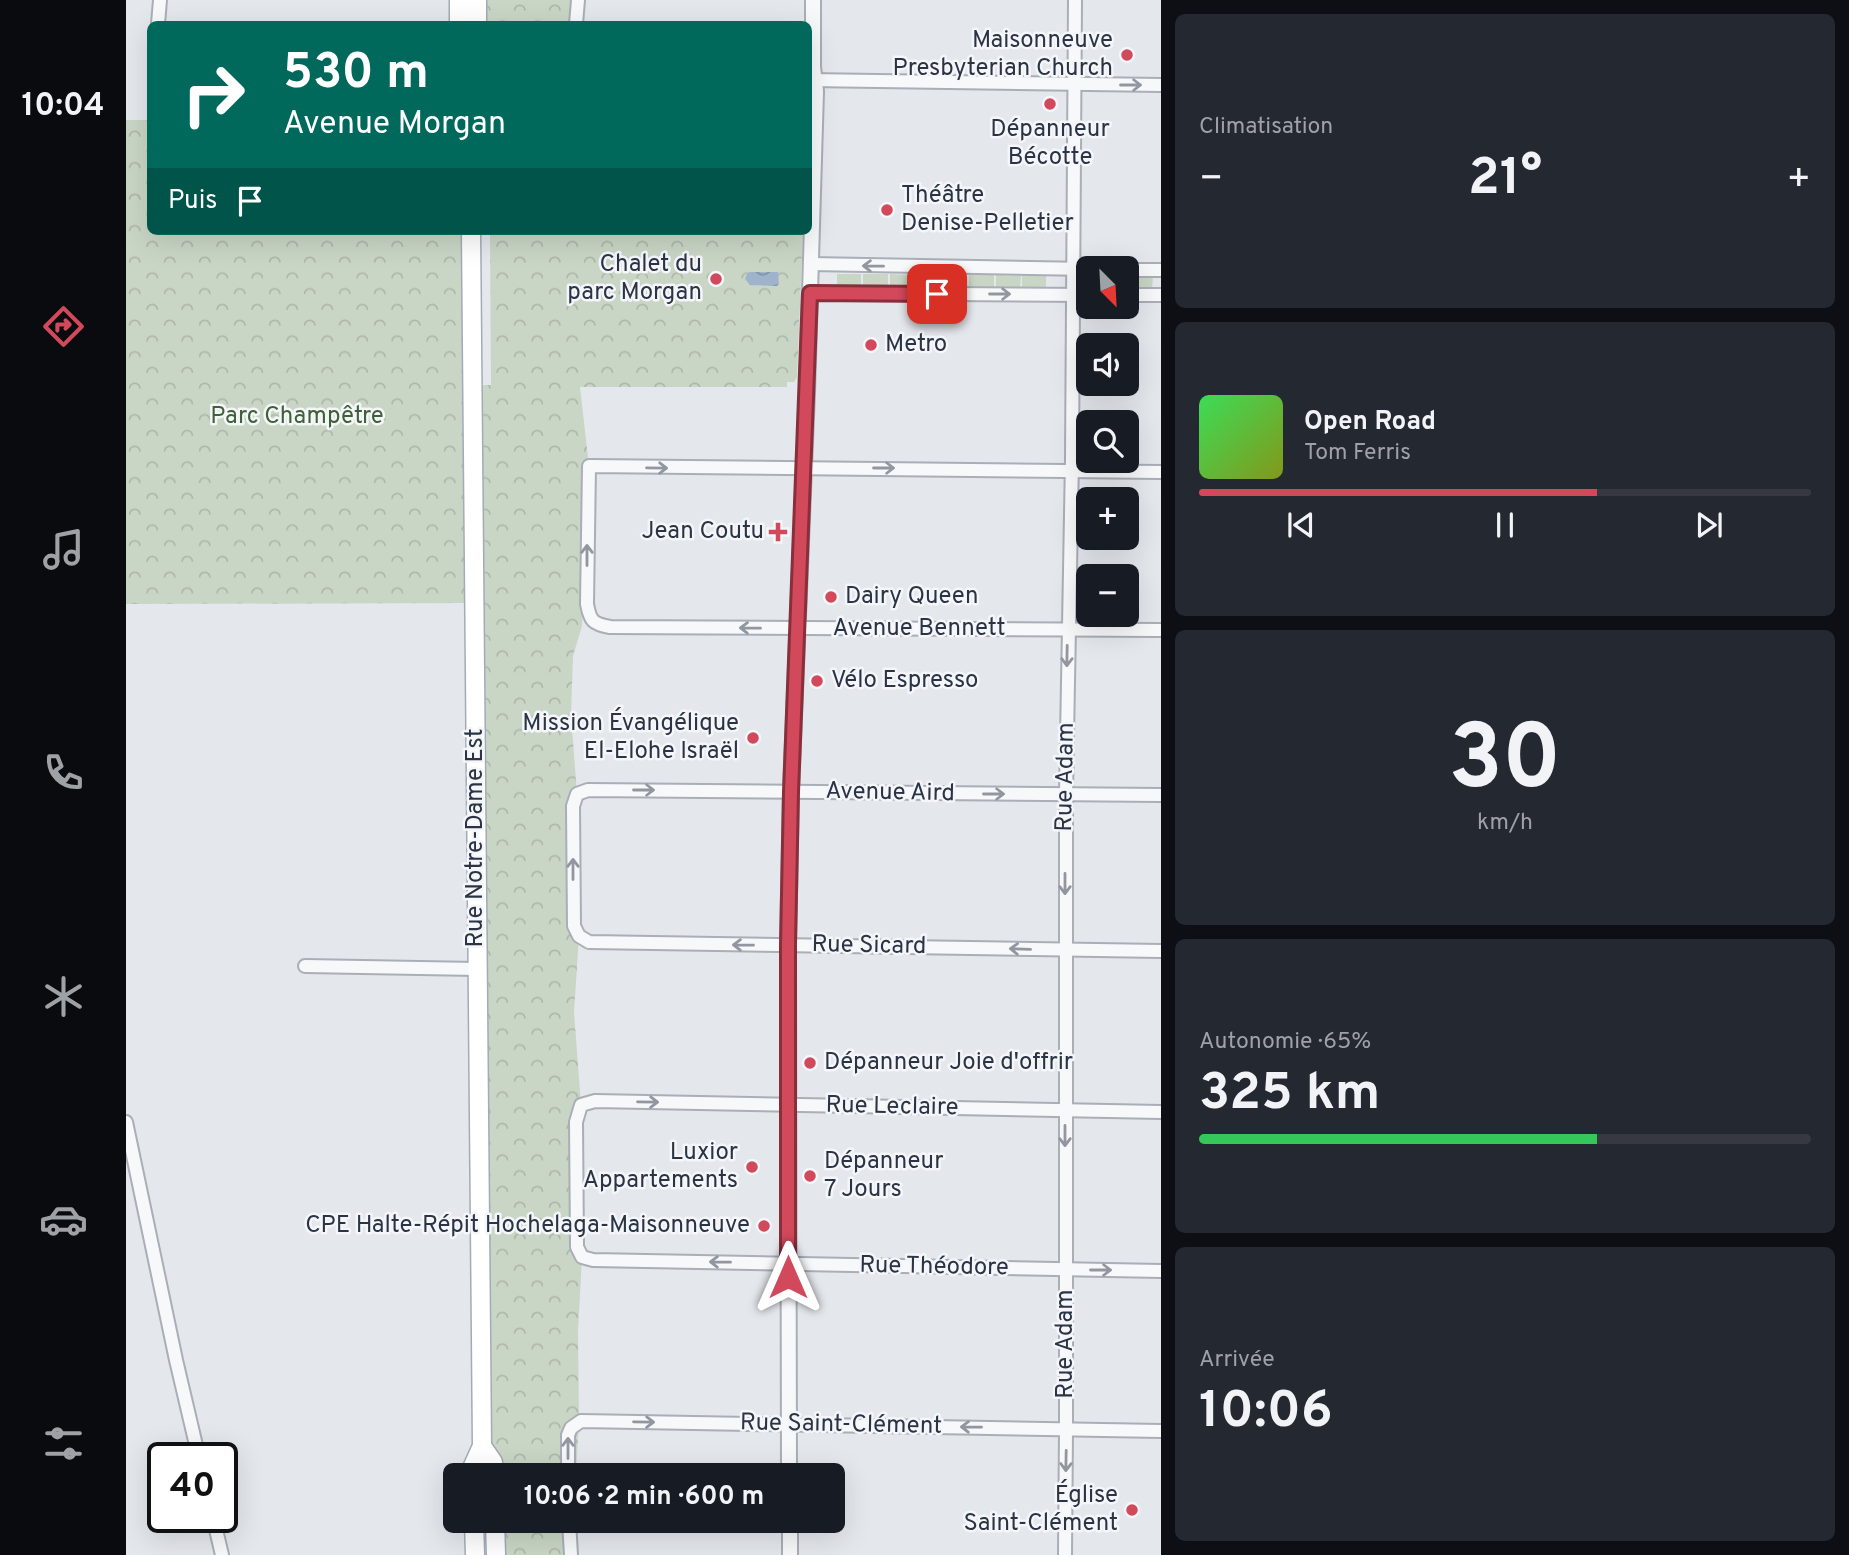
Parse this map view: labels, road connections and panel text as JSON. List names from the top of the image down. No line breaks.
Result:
{"streets":{"main road":["Rue Notre-Dame Est"],"street":["Avenue Bennett","Rue Adam","Avenue Aird","Rue Sicard","Rue Leclaire","Rue Théodore","Rue Saint-Clément"]},"crossings":[["Avenue Bennett","Rue Adam"],["Rue Adam","Avenue Aird"],["Rue Adam","Rue Sicard"],["Rue Adam","Rue Leclaire"],["Rue Adam","Rue Théodore"],["Rue Adam","Rue Saint-Clément"],["Avenue Aird","Rue Sicard"],["Rue Leclaire","Rue Théodore"]],"one_way":["Rue Adam","Rue Sicard"],"parks":["Parc Champêtre"],"places":{"other":["Maisonneuve Presbyterian Church","Dépanneur Bécotte","Théâtre Denise-Pelletier","Chalet du parc Morgan","Metro","Dairy Queen","Vélo Espresso","Mission Évangélique El-Elohe Israël","Dépanneur Joie d'offrir","Luxior Appartements","Dépanneur 7 Jours","CPE Halte-Répit Hochelaga-Maisonneuve","Église Saint-Clément"],"health":["Jean Coutu"]},"north":"bottom right","page":{"tabs":"10:04","tile":["Climatisation",["30","km/h"],["Autonomie · 65%","325 km"],["Arrivée","10:06"]],"turn":["530 m","Avenue Morgan"],"heat":["−","21°","+"],"then":"Puis","map_buttons":["+","−"],"song":["Open Road","Tom Ferris"],"limit":"40","trip":"10:06 · 2 min · 600 m"}}
